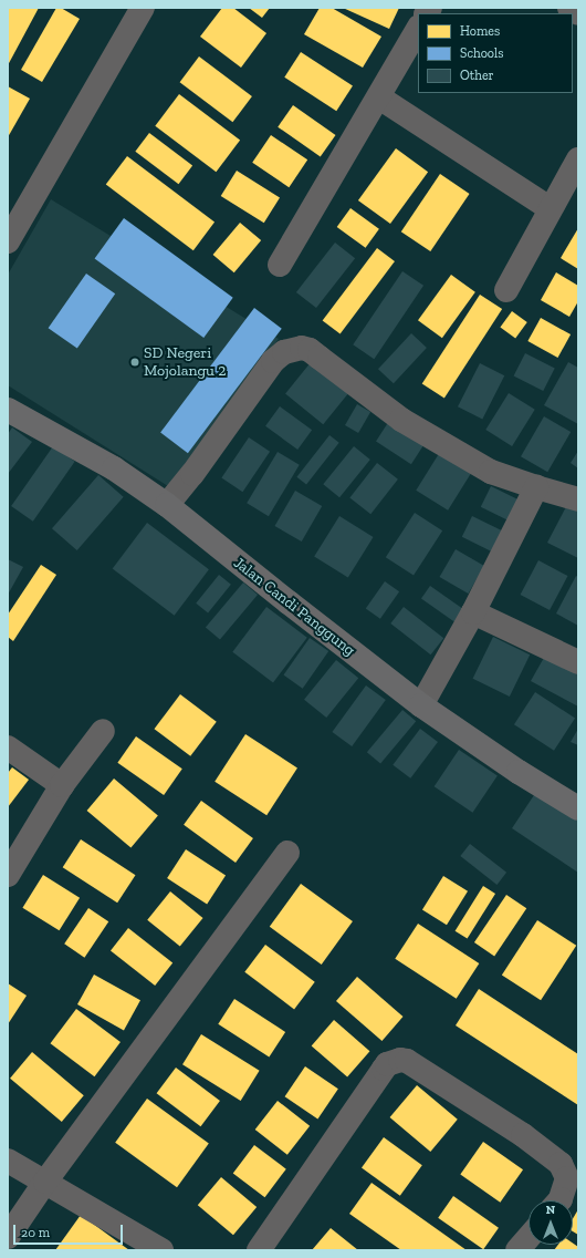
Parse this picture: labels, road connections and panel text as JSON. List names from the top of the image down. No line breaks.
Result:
{"streets":{"main road":["Jalan Candi Panggung"]},"places":["SD Negeri Mojolangu 2"],"legend":["Homes","Schools","Other"],"scale_bar":"20 m","north":"top"}
